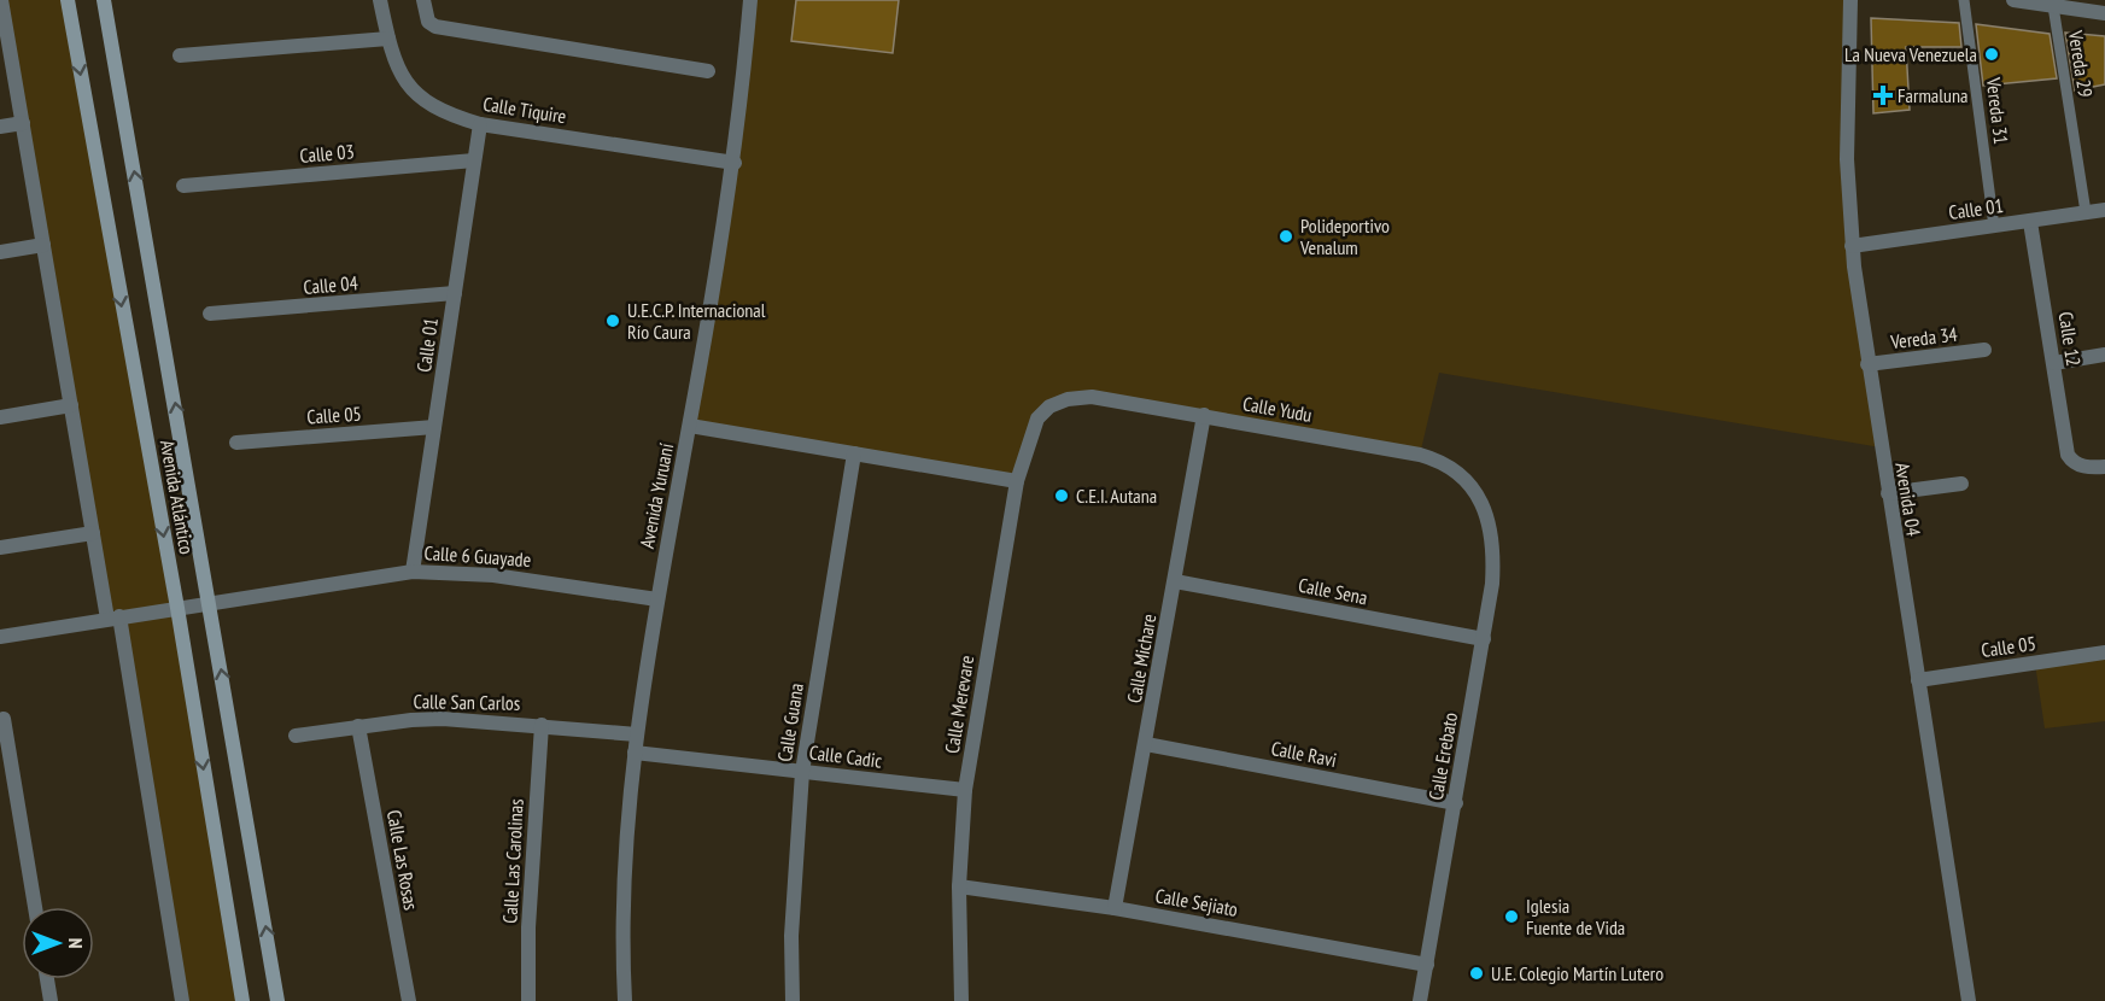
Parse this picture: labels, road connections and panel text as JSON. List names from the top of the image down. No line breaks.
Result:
{"streets":{"main road":["Avenida Atlántico"],"street":["Vereda 29","Calle Tiquire","Vereda 31","Calle 03","Calle 01","Calle 04","Vereda 34","Calle 12","Calle Yudu","Calle 05","Avenida Yuruaní","Avenida 04","Calle 6 Guayade","Calle Sena","Calle Michare","Calle San Carlos","Calle Merevare","Calle Guana","Calle Ravi","Calle Cadic","Calle Erebato","Calle Las Rosas","Calle Las Carolinas","Calle Sejiato"]},"crossings":[["Vereda 29","Calle 01"],["Calle Tiquire","Calle 01"],["Calle Tiquire","Avenida Yuruaní"],["Vereda 31","Calle 01"],["Calle 03","Calle 01"],["Calle 01","Calle 04"],["Calle 01","Calle 12"],["Calle 01","Calle 05"],["Calle 01","Avenida 04"],["Calle 01","Calle 6 Guayade"],["Vereda 34","Avenida 04"],["Calle Yudu","Calle Michare"],["Calle Yudu","Calle Merevare"],["Calle Yudu","Calle Erebato"],["Calle 05","Avenida 04"],["Avenida Yuruaní","Calle 6 Guayade"],["Avenida Yuruaní","Calle San Carlos"],["Avenida Yuruaní","Calle Cadic"],["Avenida Atlántico","Calle 6 Guayade"],["Calle Sena","Calle Michare"],["Calle Sena","Calle Erebato"],["Calle Michare","Calle Ravi"],["Calle Michare","Calle Sejiato"],["Calle San Carlos","Calle Las Rosas"],["Calle San Carlos","Calle Las Carolinas"],["Calle Merevare","Calle Cadic"],["Calle Merevare","Calle Sejiato"],["Calle Guana","Calle Cadic"],["Calle Ravi","Calle Erebato"],["Calle Erebato","Calle Sejiato"]],"places":{"other":["La Nueva Venezuela","Polideportivo Venalum","U.E.C.P. Internacional Río Caura","C.E.I. Autana","Iglesia Fuente de Vida","U.E. Colegio Martín Lutero"],"health":["Farmaluna"]},"north":"right"}
